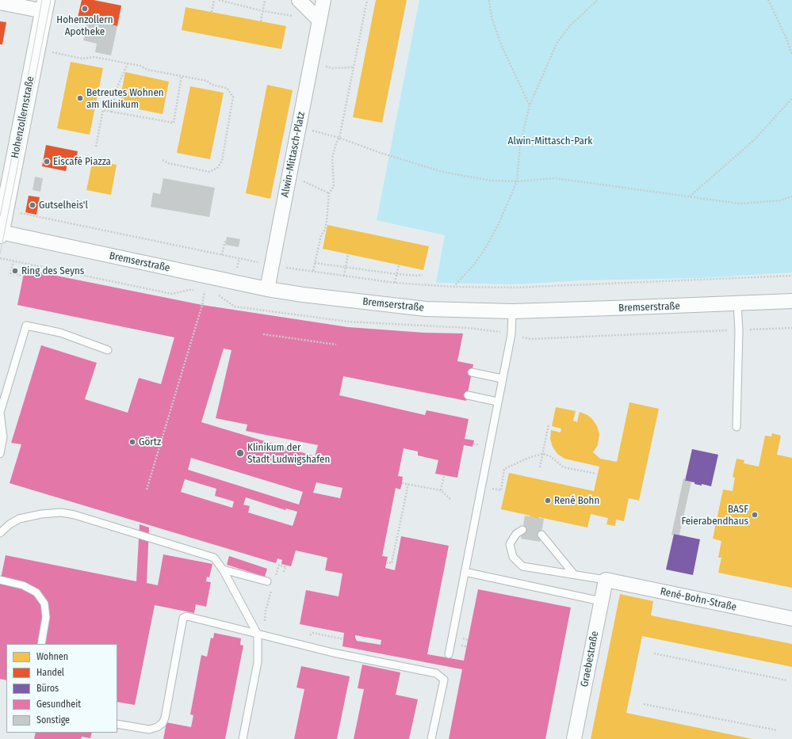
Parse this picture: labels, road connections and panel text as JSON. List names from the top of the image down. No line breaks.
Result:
{"streets":{"street":["Hohenzollernstraße","Alwin-Mittasch-Platz","Bremserstraße","René-Bohn-Straße","Graebestraße"]},"crossings":[["Hohenzollernstraße","Bremserstraße"],["Alwin-Mittasch-Platz","Bremserstraße"],["René-Bohn-Straße","Graebestraße"]],"parks":["Alwin-Mittasch-Park"],"places":["Hohenzollern Apotheke","Betreutes Wohnen am Klinikum","Eiscafé Piazza","Gutselheis'l","Ring des Seyns","Görtz","Klinikum der Stadt Ludwigshafen","René Bohn","BASF Feierabendhaus"],"legend":["Wohnen","Handel","Büros","Gesundheit","Sonstige"]}
